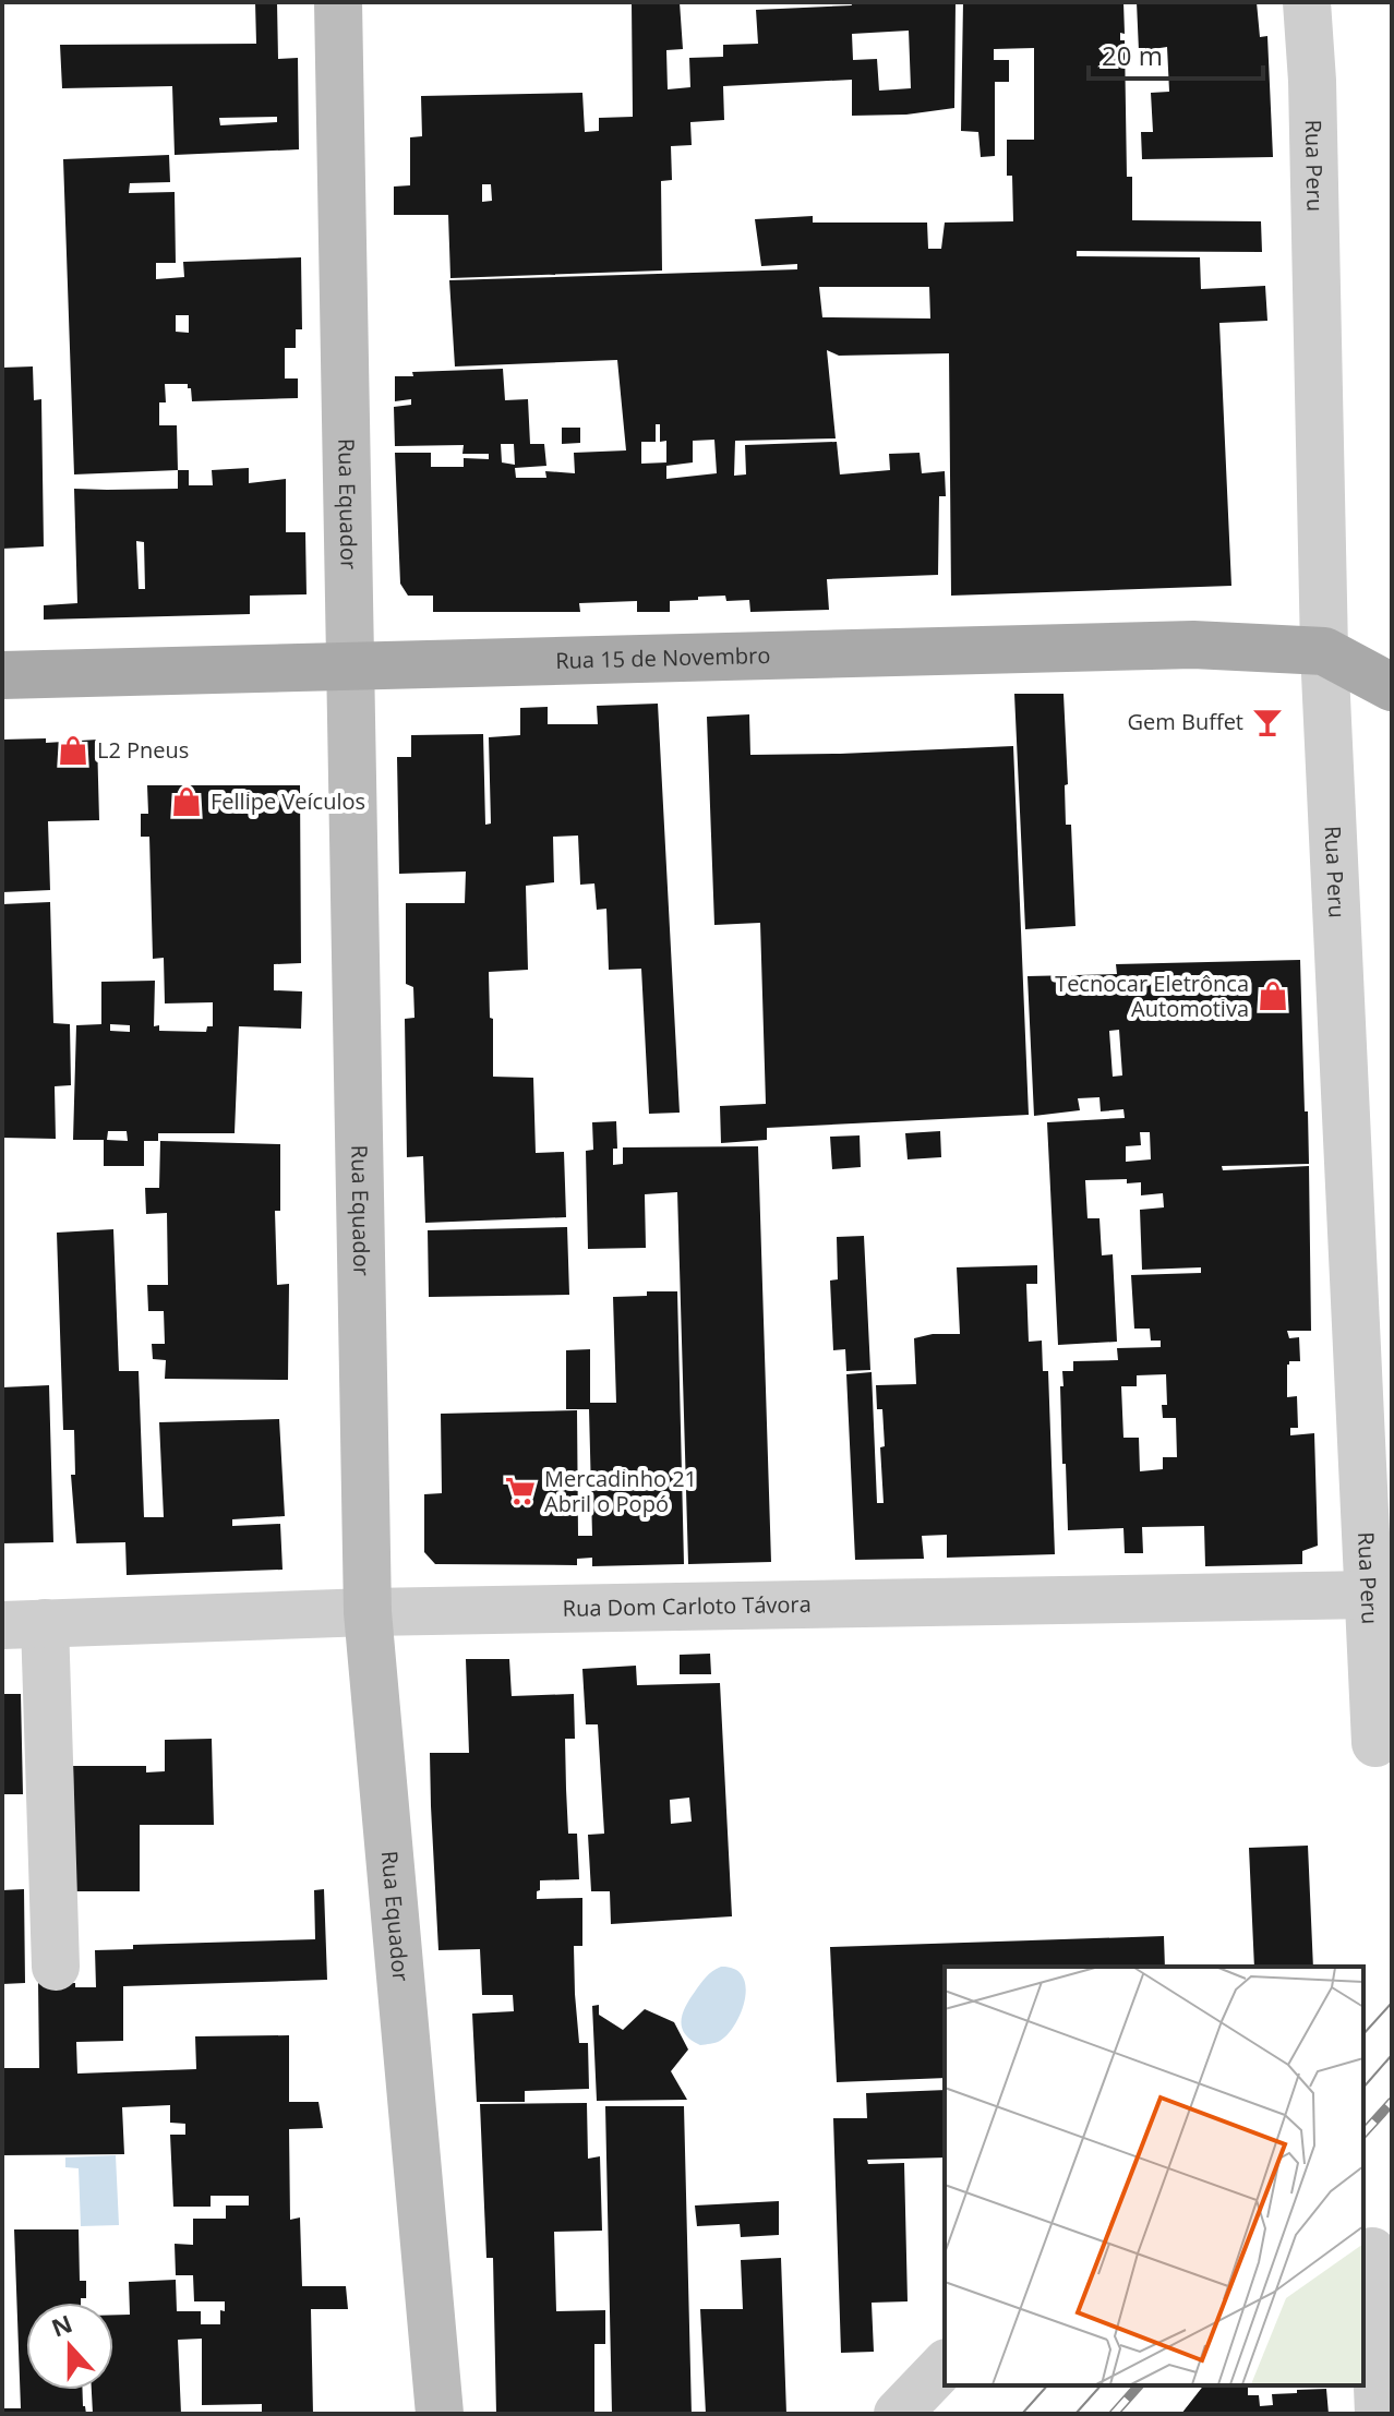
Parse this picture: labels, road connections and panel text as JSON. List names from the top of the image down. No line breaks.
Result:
{"streets":{"main road":["Rua 15 de Novembro"],"street":["Rua Peru","Rua Equador","Rua Dom Carloto Távora"]},"crossings":[["Rua Peru","Rua 15 de Novembro"],["Rua Peru","Rua Dom Carloto Távora"],["Rua Equador","Rua 15 de Novembro"],["Rua Equador","Rua Dom Carloto Távora"]],"places":{"bar":["Gem Buffet"],"shop":["L2 Pneus","Fellipe Veículos","Tecnocar Eletrônca Automotiva"],"supermarket":["Mercadinho 21 Abril o Popó"]},"scale_bar":"20 m","north":"top"}
